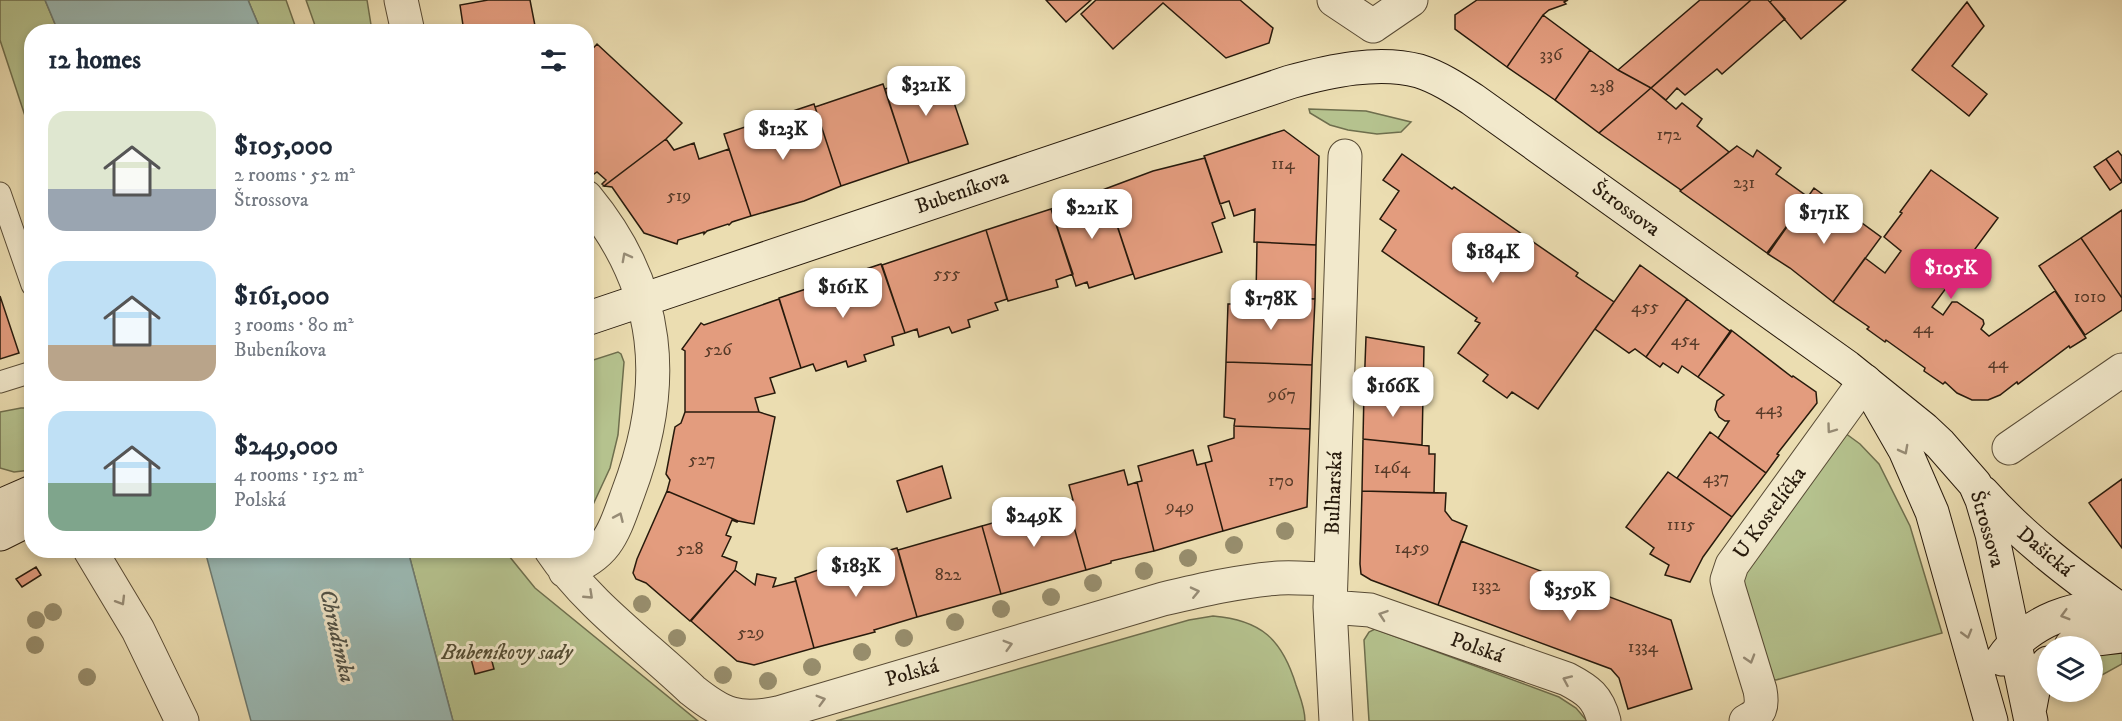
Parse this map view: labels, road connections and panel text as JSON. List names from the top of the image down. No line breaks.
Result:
{"streets":{"street":["Bubeníkova","Štrossova","Bulharská","U Kostelíčka","Dašická","Polská"]},"crossings":[["Bubeníkova","Štrossova"],["Štrossova","U Kostelíčka"],["Štrossova","Dašická"],["Bulharská","Polská"]],"one_way":["U Kostelíčka"],"water":["Chrudimka"],"parks":["Bubeníkovy sady"],"house_numbers":["336","238","172","114","231","519","555","1010","455","44","454","526","44","967","443","527","1464","437","170","949","1115","1459","528","822","1332","529","1334"],"page":{"heading":"12 homes","price":["$321K","$123K","$221K","$171K","$184K","$105K","$161K","$178K","$166K","$249K","$183K","$359K"],"list":[{"name":"$105,000","note":"2 rooms · 52 m² · Štrossova"},{"name":"$161,000","note":"3 rooms · 80 m² · Bubeníkova"},{"name":"$249,000","note":"4 rooms · 152 m² · Polská"}]}}
